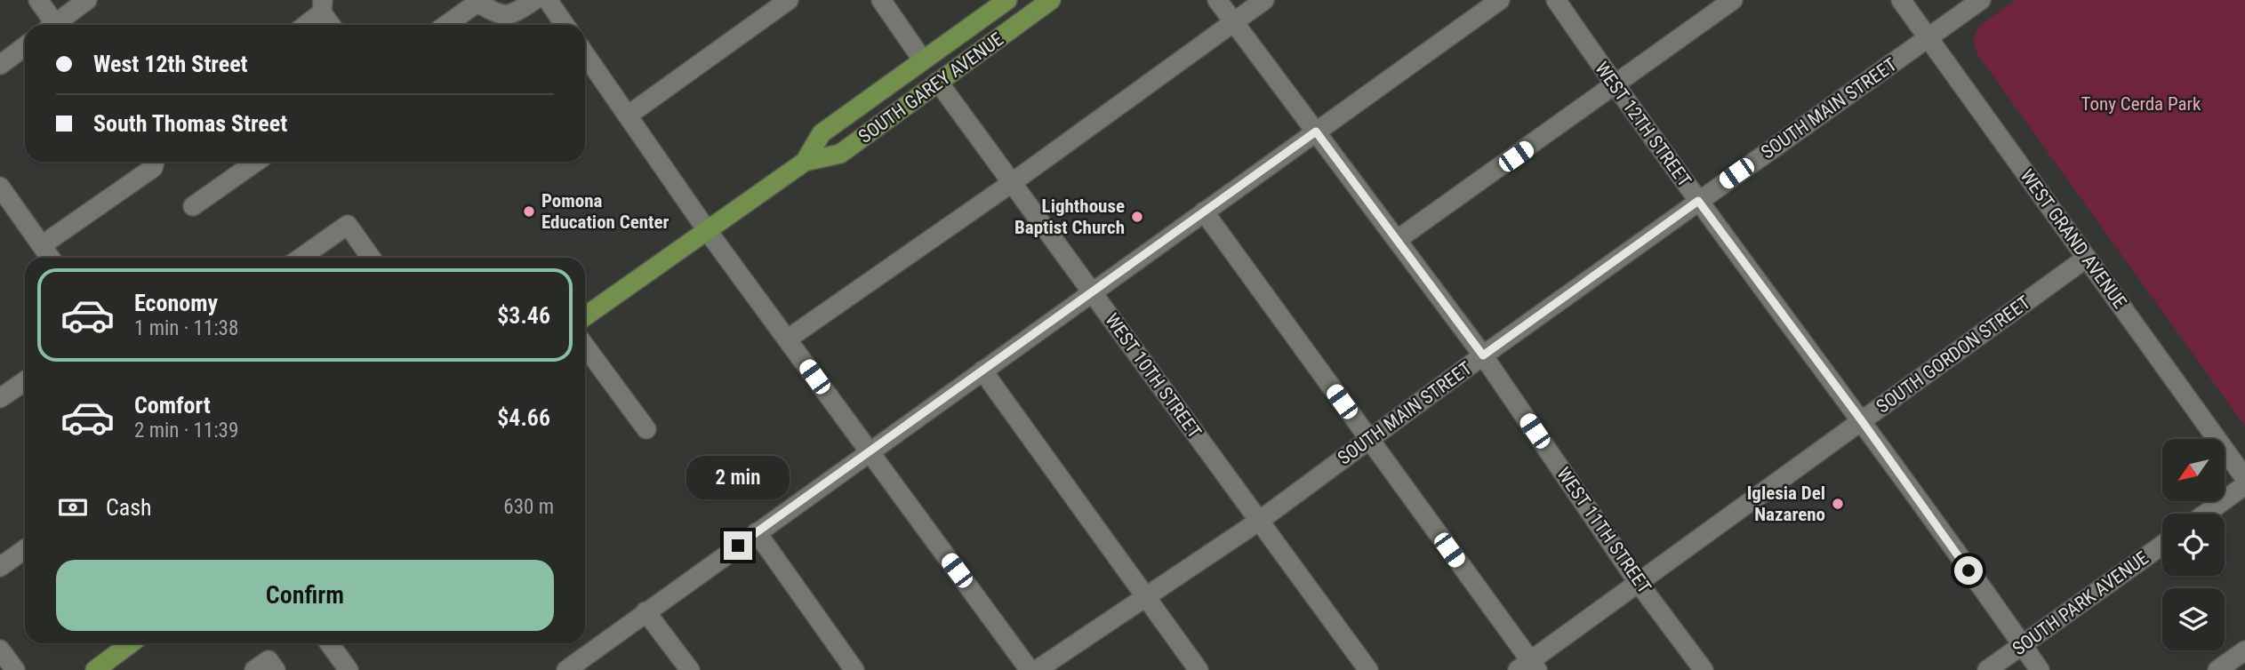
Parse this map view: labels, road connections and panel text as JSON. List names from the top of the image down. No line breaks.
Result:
{"streets":{"main road":["SOUTH GAREY AVENUE"],"street":["SOUTH MAIN STREET","WEST 12TH STREET","WEST GRAND AVENUE","SOUTH GORDON STREET","WEST 10TH STREET","WEST 11TH STREET","SOUTH PARK AVENUE"]},"crossings":[["SOUTH GAREY AVENUE","WEST 10TH STREET"],["SOUTH MAIN STREET","WEST 12TH STREET"],["SOUTH MAIN STREET","WEST GRAND AVENUE"],["SOUTH MAIN STREET","WEST 10TH STREET"],["SOUTH MAIN STREET","WEST 11TH STREET"],["WEST 12TH STREET","SOUTH GORDON STREET"],["WEST 12TH STREET","SOUTH PARK AVENUE"],["WEST GRAND AVENUE","SOUTH GORDON STREET"],["SOUTH GORDON STREET","WEST 11TH STREET"]],"parks":["Tony Cerda Park"],"places":["Pomona Education Center","Lighthouse Baptist Church","Iglesia Del Nazareno"],"north":"bottom left","page":{"banner":["West 12th Street","South Thomas Street"],"list":[{"name":"Economy","note":"1 min · 11:38","value":"$3.46"},{"name":"Comfort","note":"2 min · 11:39","value":"$4.66"}],"bubble":"2 min","pay":["Cash","630 m"],"buttons":"Confirm"}}
